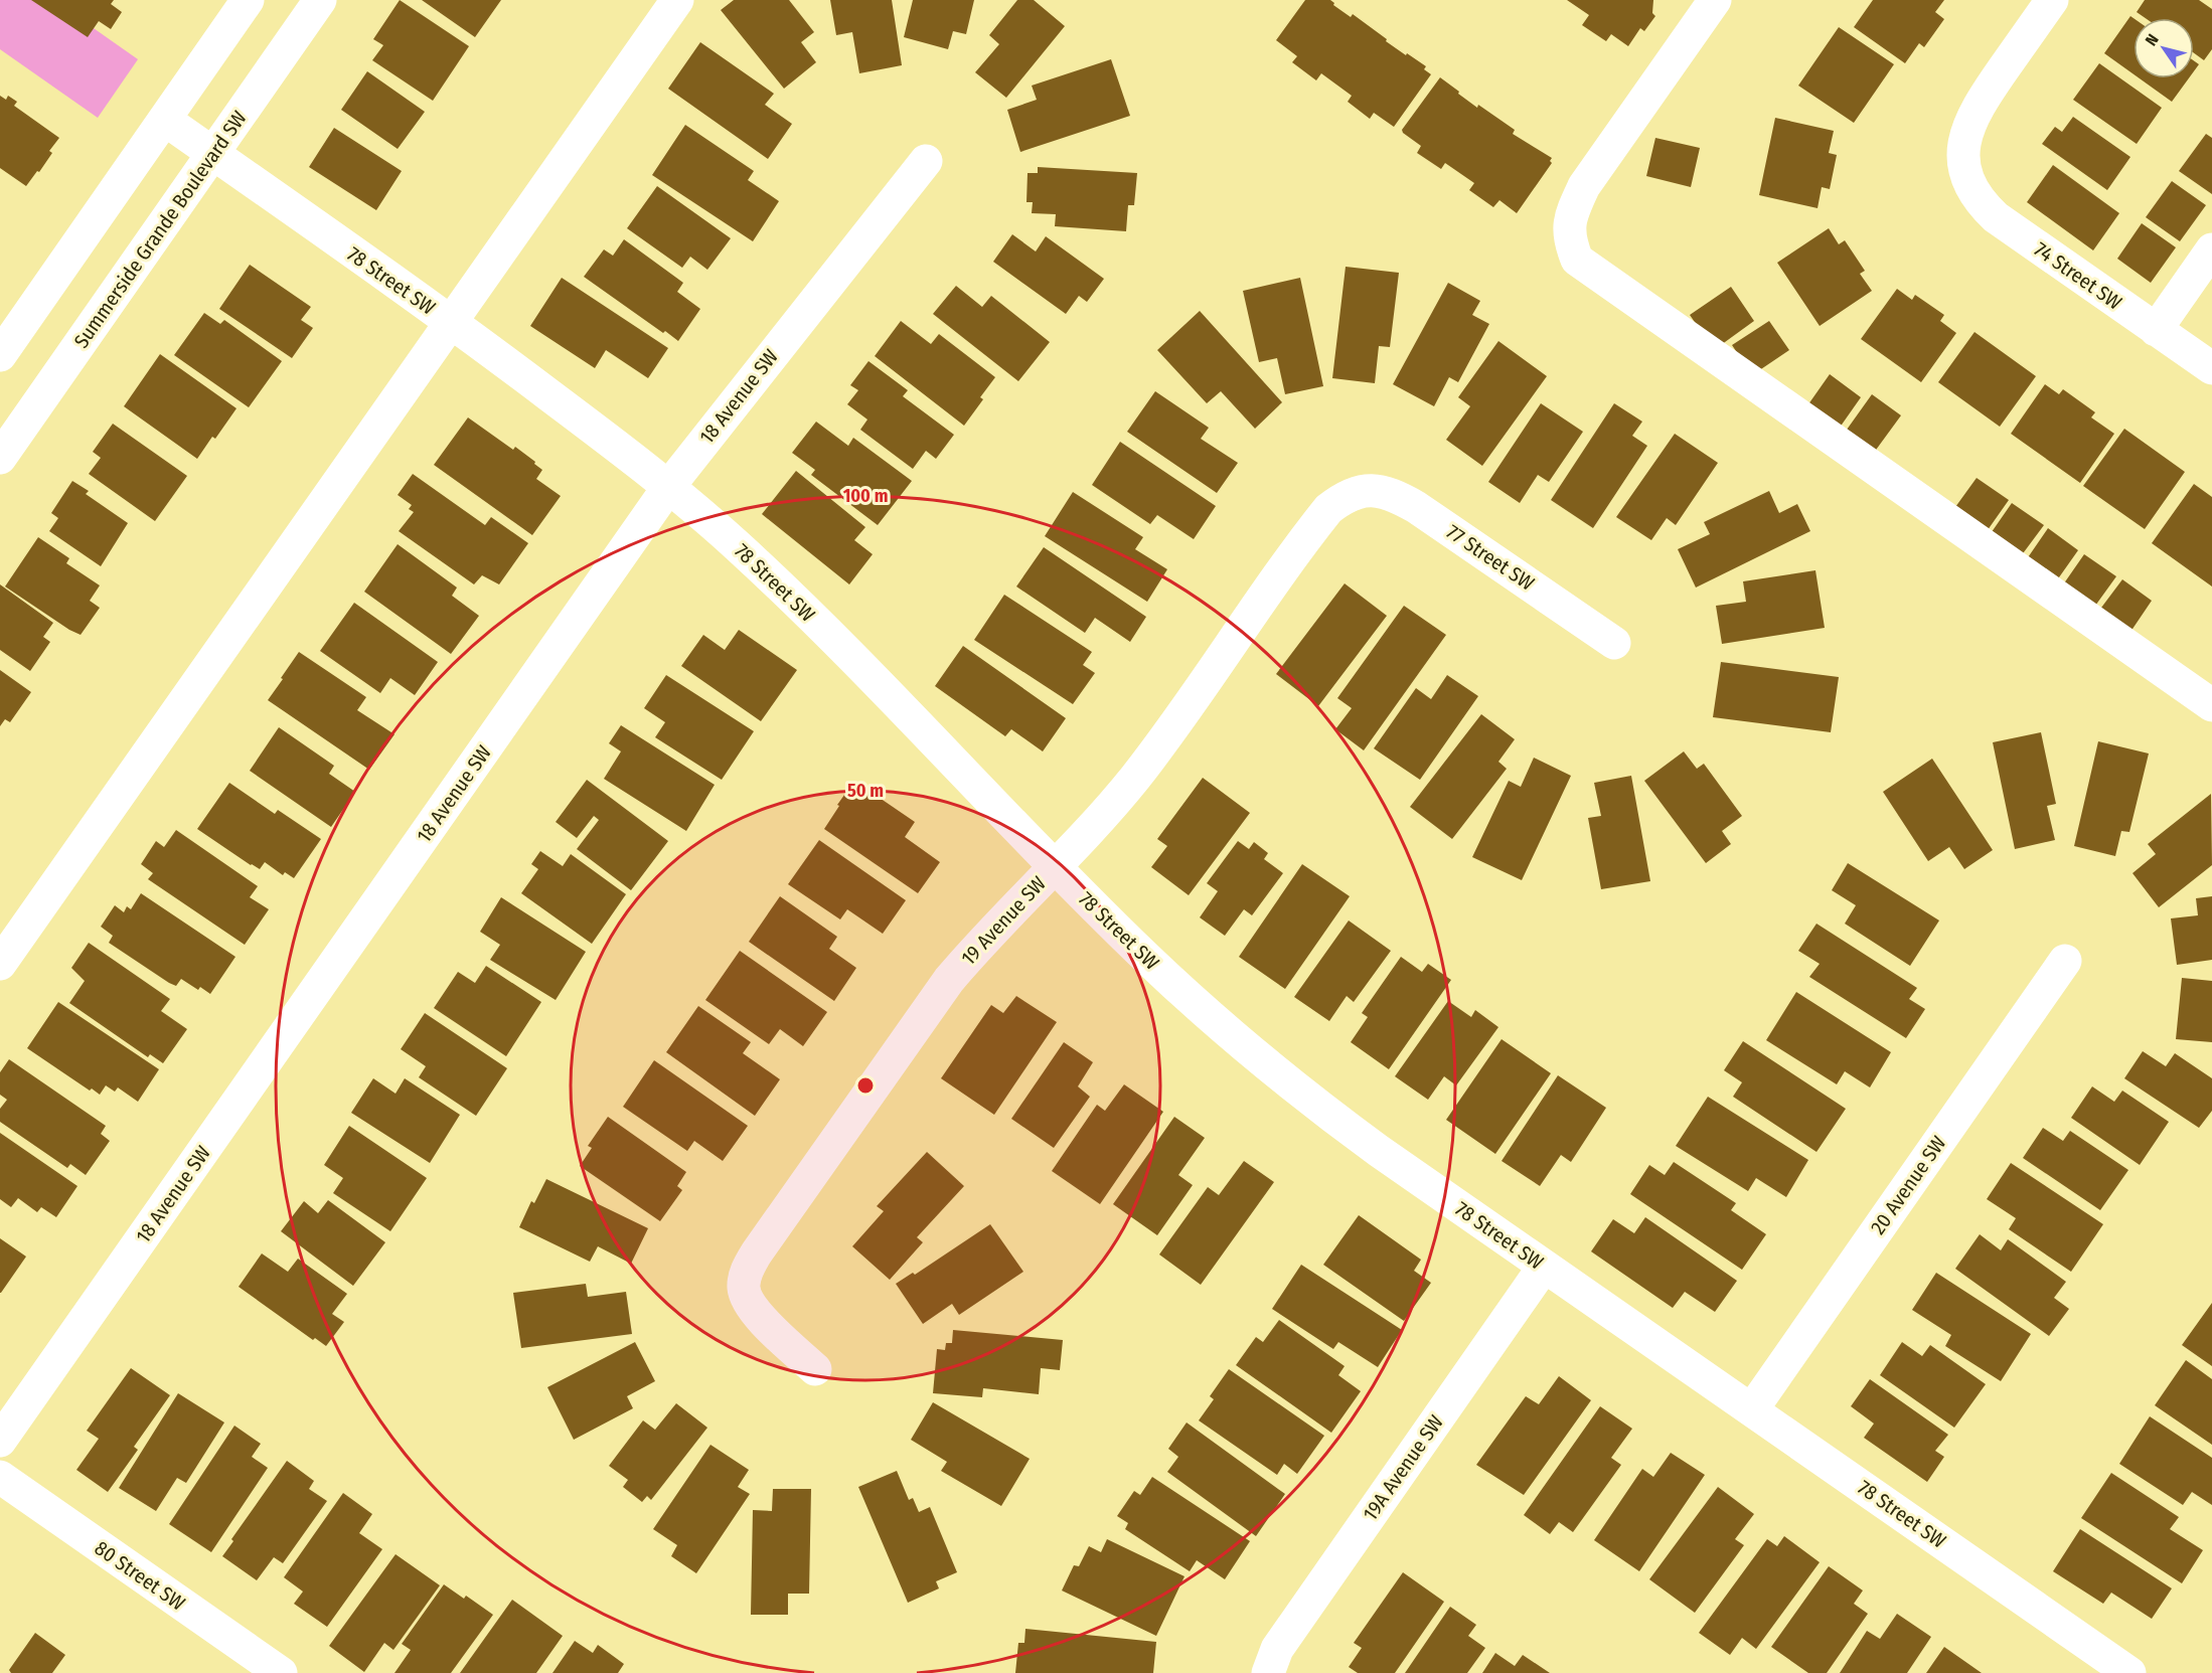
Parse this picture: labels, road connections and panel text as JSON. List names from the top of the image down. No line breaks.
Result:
{"streets":{"street":["Summerside Grande Boulevard SW","74 Street SW","78 Street SW","18 Avenue SW","77 Street SW","19 Avenue SW","20 Avenue SW","19A Avenue SW","80 Street SW"]},"crossings":[["Summerside Grande Boulevard SW","78 Street SW"],["78 Street SW","18 Avenue SW"],["78 Street SW","19 Avenue SW"],["78 Street SW","20 Avenue SW"],["78 Street SW","19A Avenue SW"],["77 Street SW","19 Avenue SW"]],"north":"top left","rings":["100 m","50 m"]}
